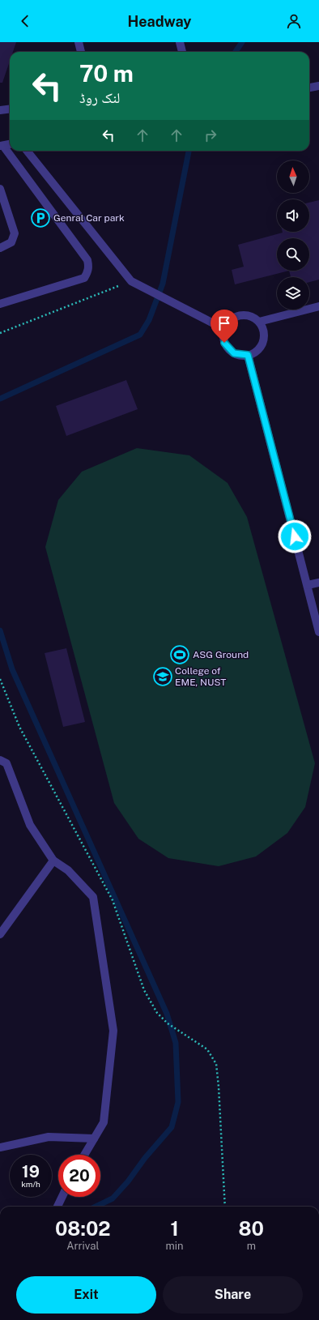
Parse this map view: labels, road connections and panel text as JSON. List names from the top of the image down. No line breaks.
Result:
{"places":{"parking":["Genral Car park"],"sports":["ASG Ground"],"school or university":["College of EME, NUST"]},"north":"top","page":{"header":"Headway","turn":["70 m","لنک روڈ"],"speed":"19 km/h","limit":"20","eta":["08:02","Arrival","1","min","80","m"],"buttons":["Exit","Share"]}}
